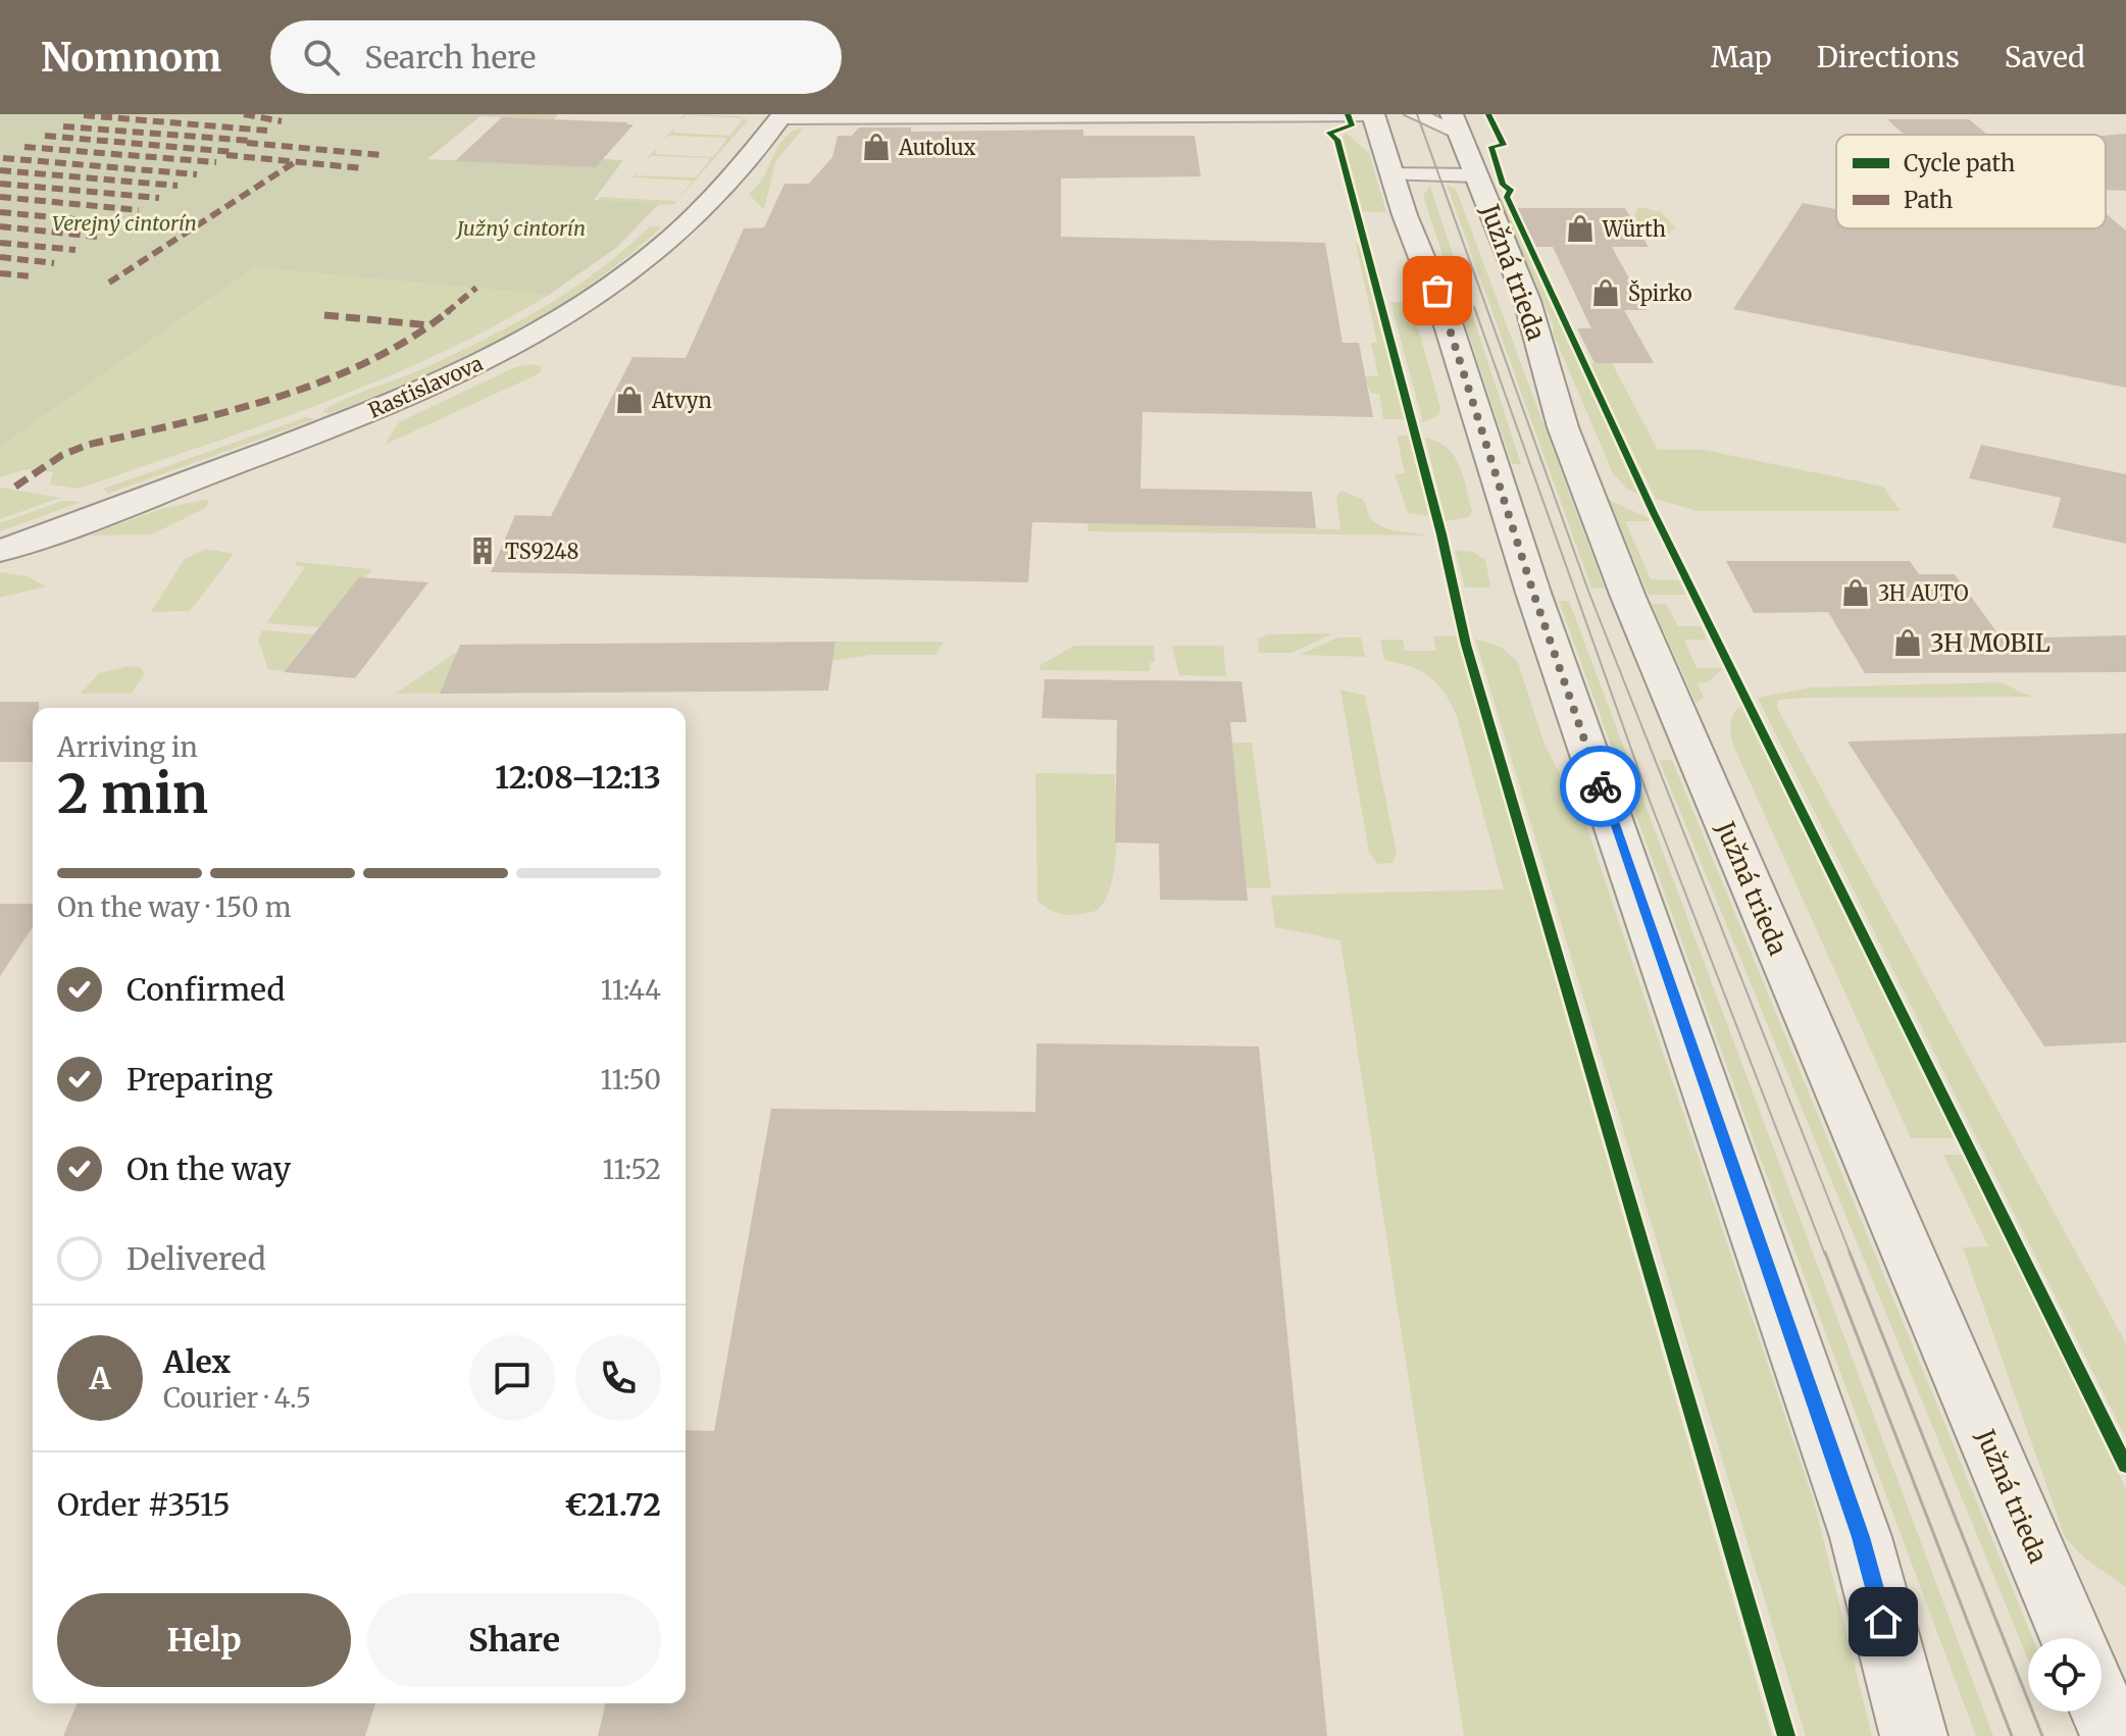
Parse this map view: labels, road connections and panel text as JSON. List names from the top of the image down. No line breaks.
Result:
{"streets":{"street":["Južná trieda","Rastislavova"]},"parks":["Verejný cintorín","Južný cintorín"],"places":{"shop":["Autolux","Würth","Špirko","Atvyn","3H AUTO","3H MOBIL"],"building":["TS9248"]},"legend":["Cycle path","Path"],"page":{"header":"Nomnom","search":"Search here","nav":["Map","Directions","Saved"],"heading":["2 min","Arriving in","12:08–12:13"],"panel":["Alex","Courier · 4.5","Order #3515","€21.72"],"bar":"On the way · 150 m","list":[["Confirmed","11:44"],["Preparing","11:50"],["On the way","11:52"],"Delivered"],"round":"A","buttons":["Help","Share"]}}
